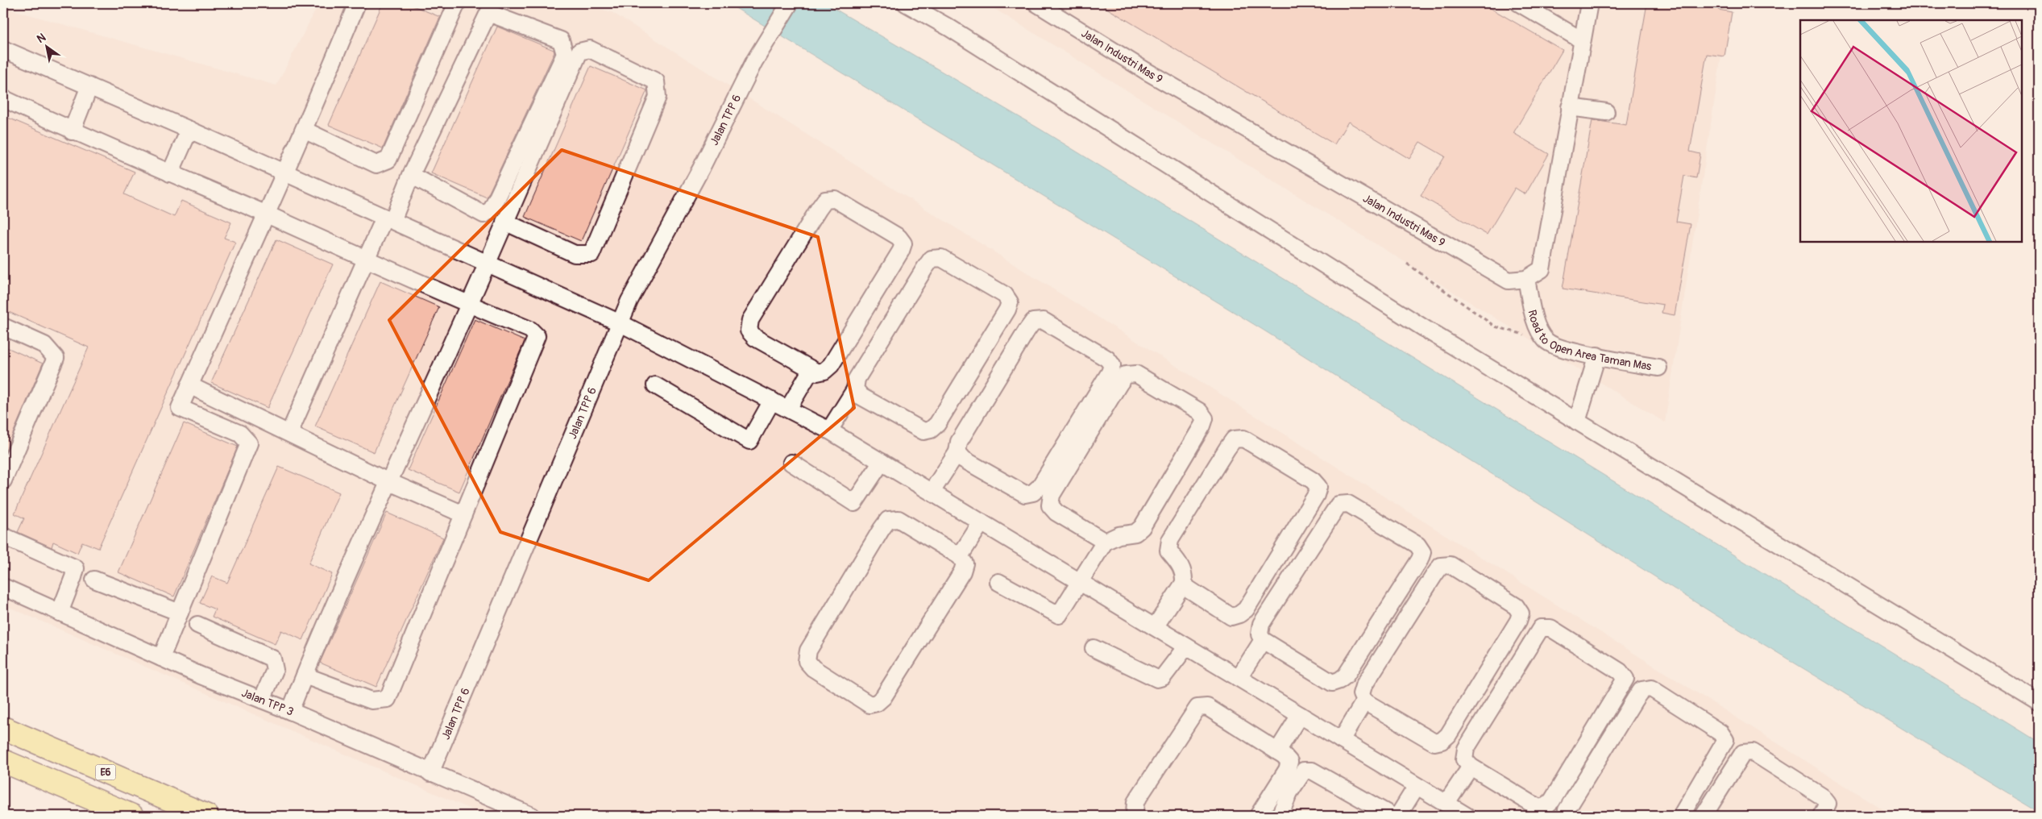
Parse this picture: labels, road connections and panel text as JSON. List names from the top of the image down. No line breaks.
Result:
{"streets":{"highway":["E6"],"street":["Jalan Industri Mas 9","Jalan TPP 6","Road to Open Area Taman Mas","Jalan TPP 3"]},"crossings":[["Jalan Industri Mas 9","Road to Open Area Taman Mas"],["Jalan TPP 6","Jalan TPP 3"]],"north":"top left"}
